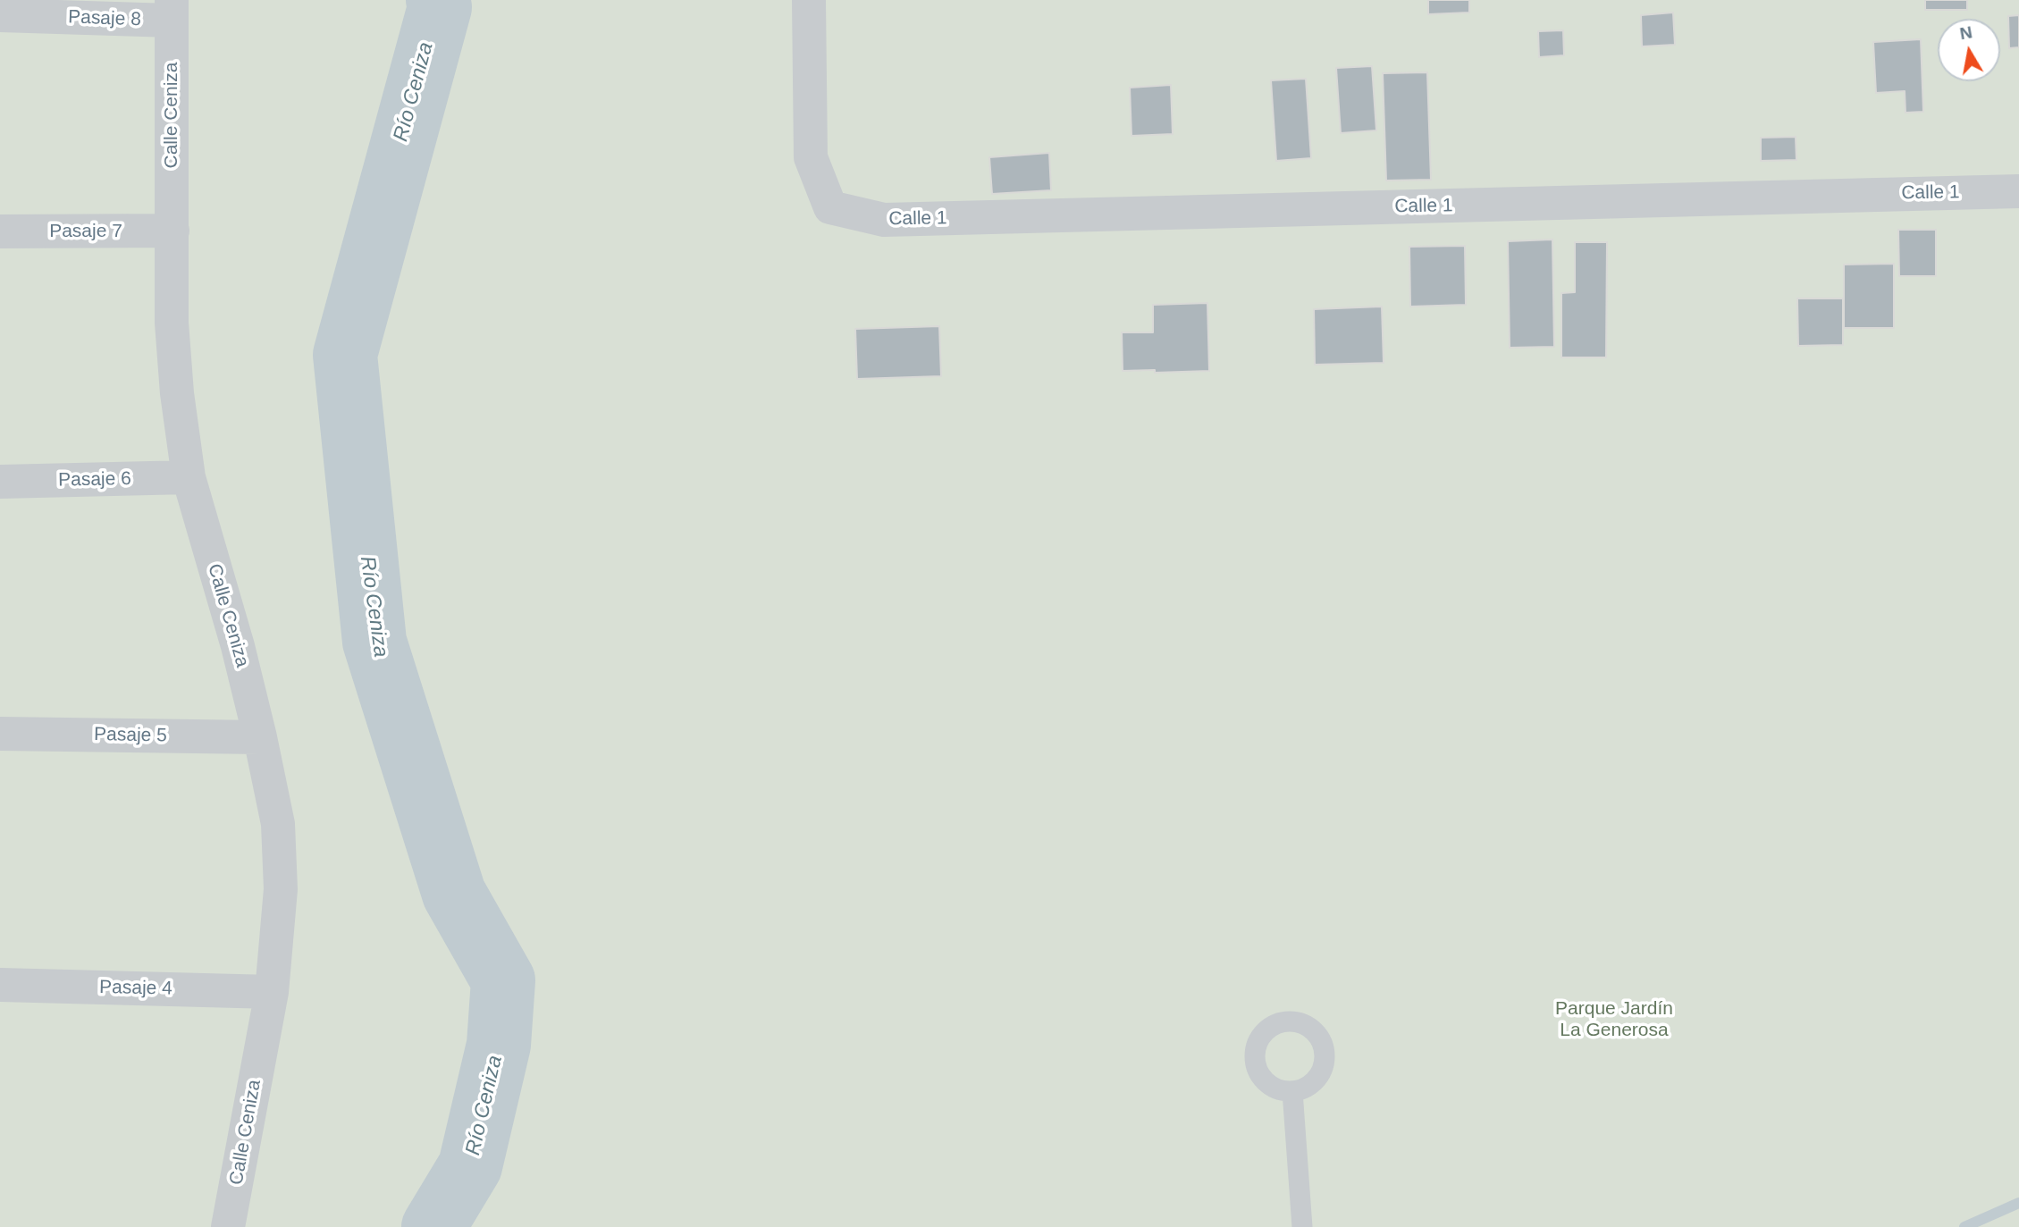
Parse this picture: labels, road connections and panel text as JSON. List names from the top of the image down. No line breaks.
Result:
{"streets":{"street":["Pasaje 8","Calle Ceniza","Calle 1","Pasaje 7","Pasaje 6","Pasaje 5","Pasaje 4"]},"crossings":[["Pasaje 8","Calle Ceniza"],["Calle Ceniza","Pasaje 7"],["Calle Ceniza","Pasaje 6"],["Calle Ceniza","Pasaje 5"],["Calle Ceniza","Pasaje 4"]],"water":["Río Ceniza"],"parks":["Parque Jardín La Generosa"],"north":"top"}
